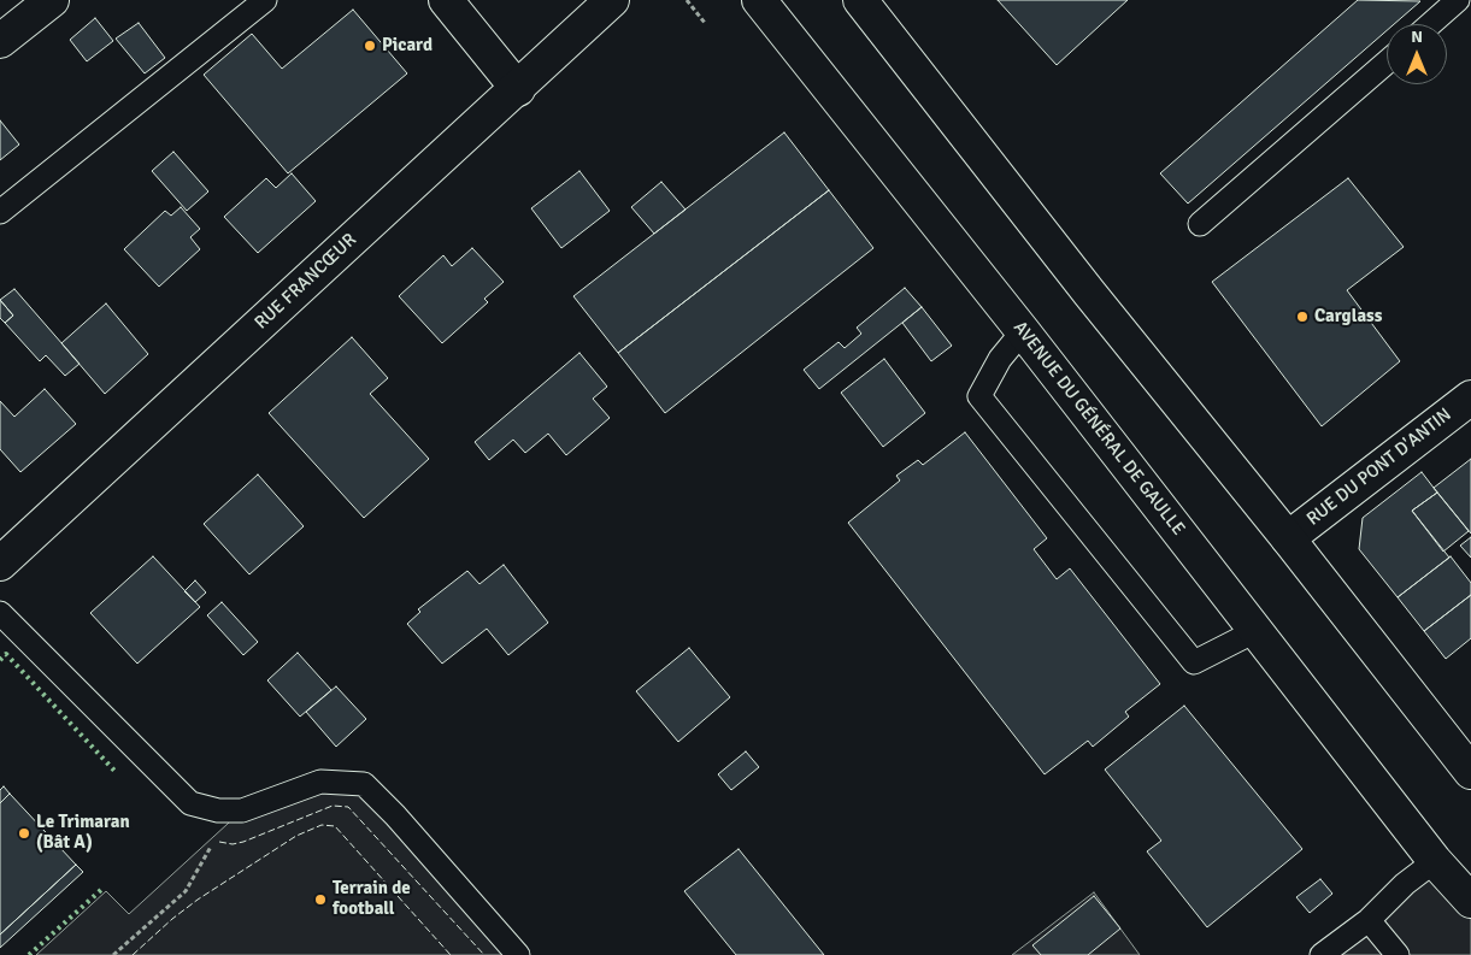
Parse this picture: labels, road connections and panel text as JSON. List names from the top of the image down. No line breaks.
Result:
{"streets":{"main road":["RUE FRANCŒUR","AVENUE DU GÉNÉRAL DE GAULLE","RUE DU PONT D'ANTIN"]},"places":["Picard","Carglass","Le Trimaran (Bât A)","Terrain de football"],"north":"top"}
